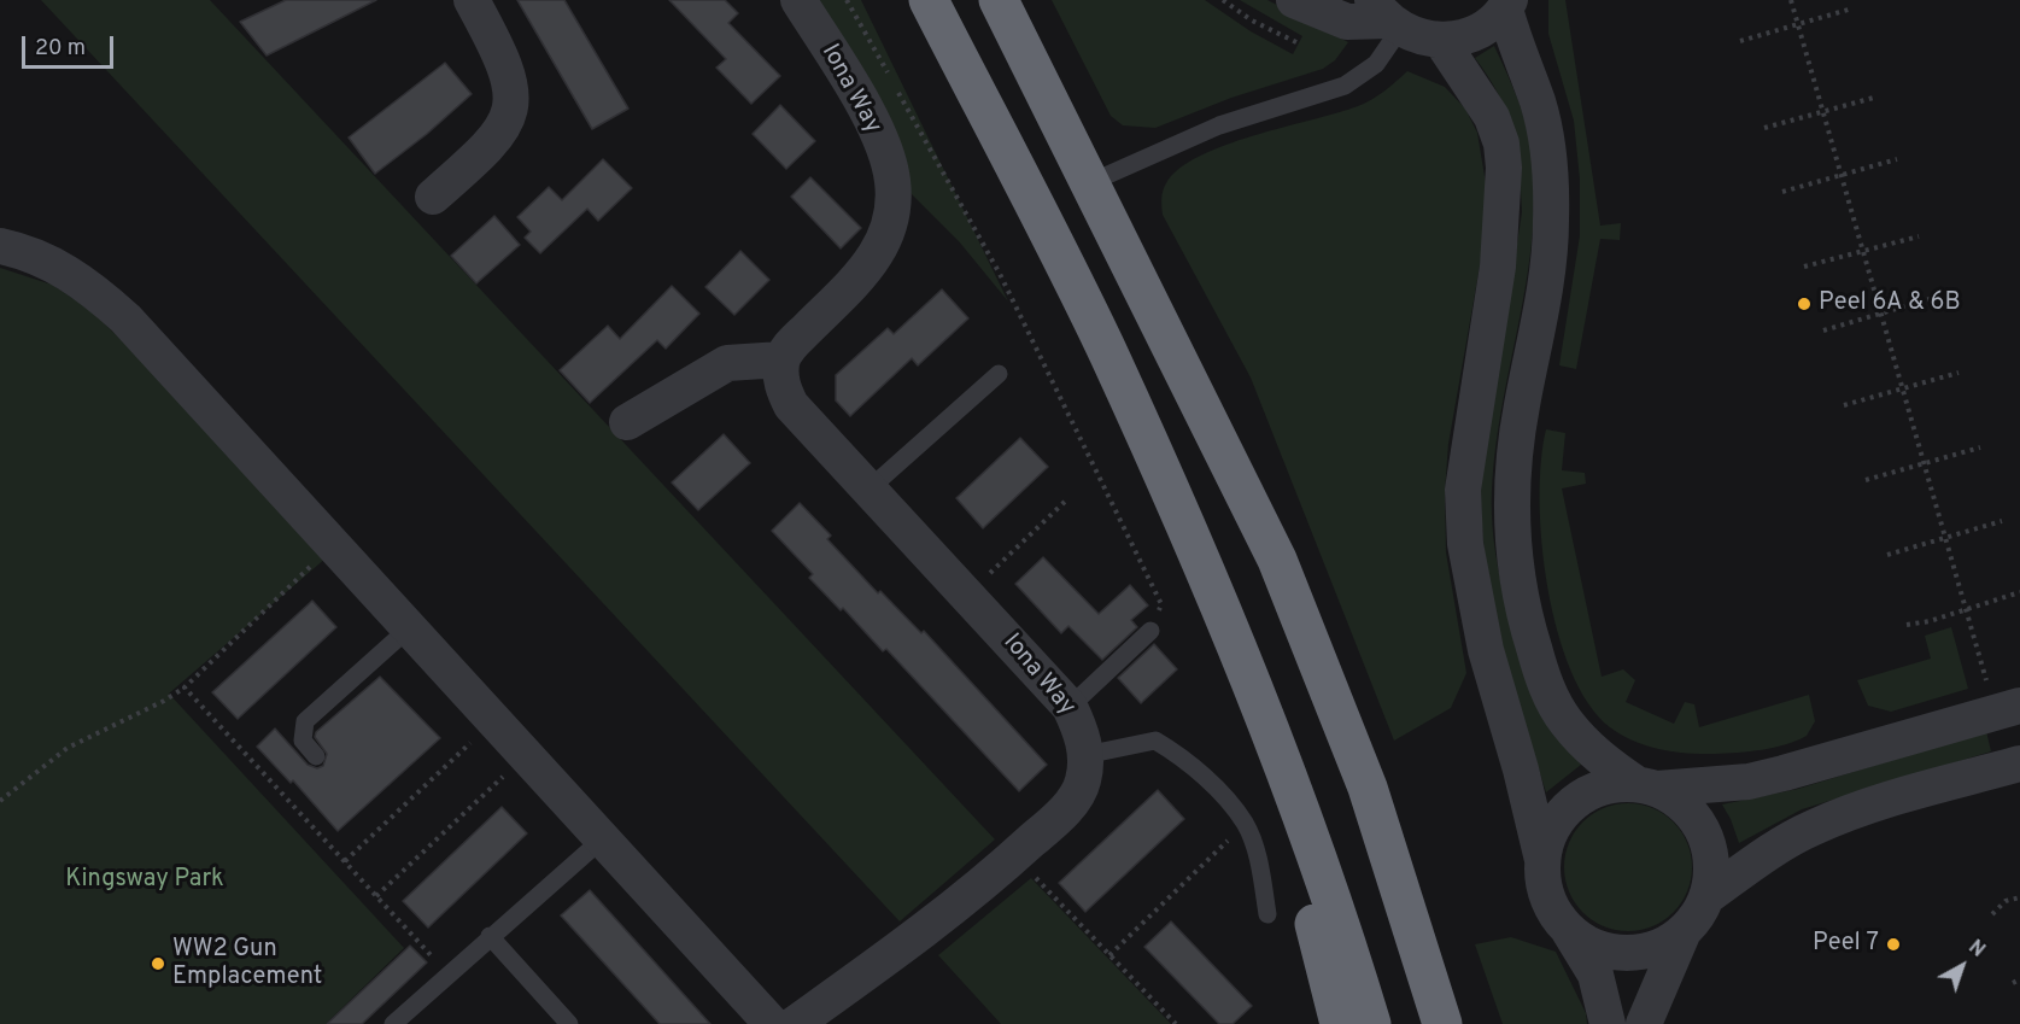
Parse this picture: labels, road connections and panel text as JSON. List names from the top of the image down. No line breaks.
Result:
{"streets":{"street":["Iona Way"]},"parks":["Kingsway Park"],"places":["Peel 6A & 6B","Peel 7","WW2 Gun Emplacement"],"scale_bar":"20 m","north":"top right"}
